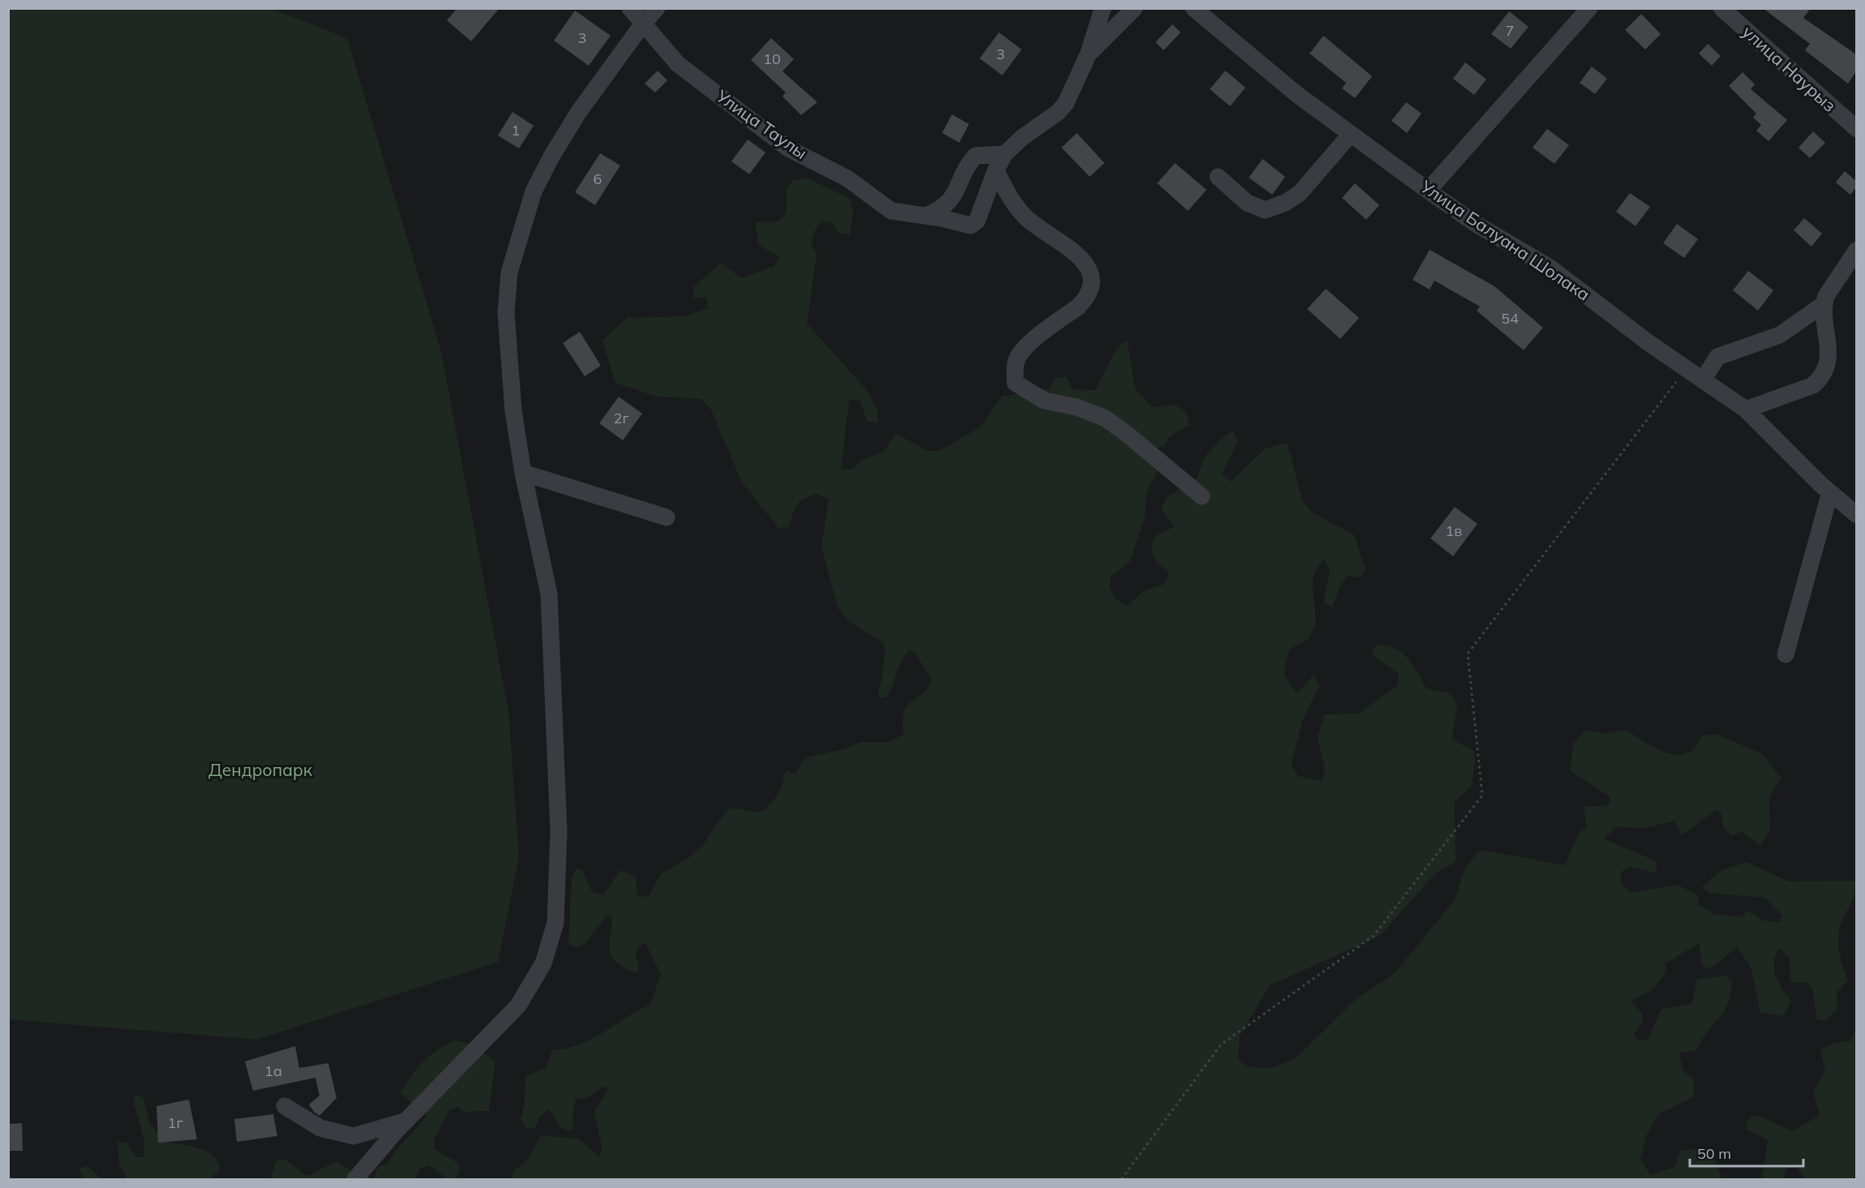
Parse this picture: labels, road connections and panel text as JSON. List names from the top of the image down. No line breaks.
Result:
{"streets":{"street":["улица Наурыз","Улица Таулы","Улица Балуана Шолака"]},"parks":["Дендропарк"],"house_numbers":["7","3","3","10","1","6","54","2г","1в","1а","1г"],"scale_bar":"50 m"}
